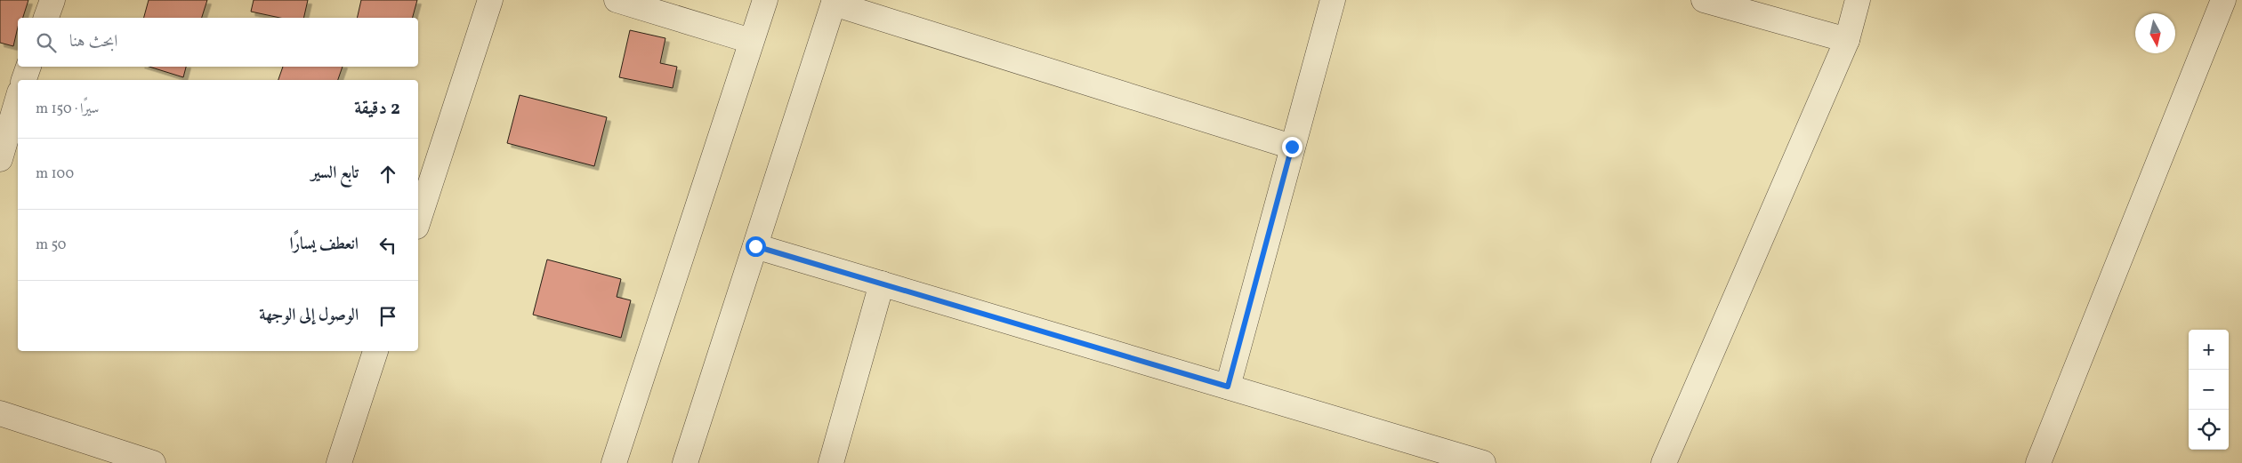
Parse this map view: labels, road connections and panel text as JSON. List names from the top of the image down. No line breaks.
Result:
{"north":"bottom","page":{"search":"ابحث هنا","heading":["2 دقيقة","سيرًا · 150 m"],"list":[["تابع السير","100 m"],["انعطف يسارًا","50 m"],"الوصول إلى الوجهة"],"map_buttons":["+","−"]}}
